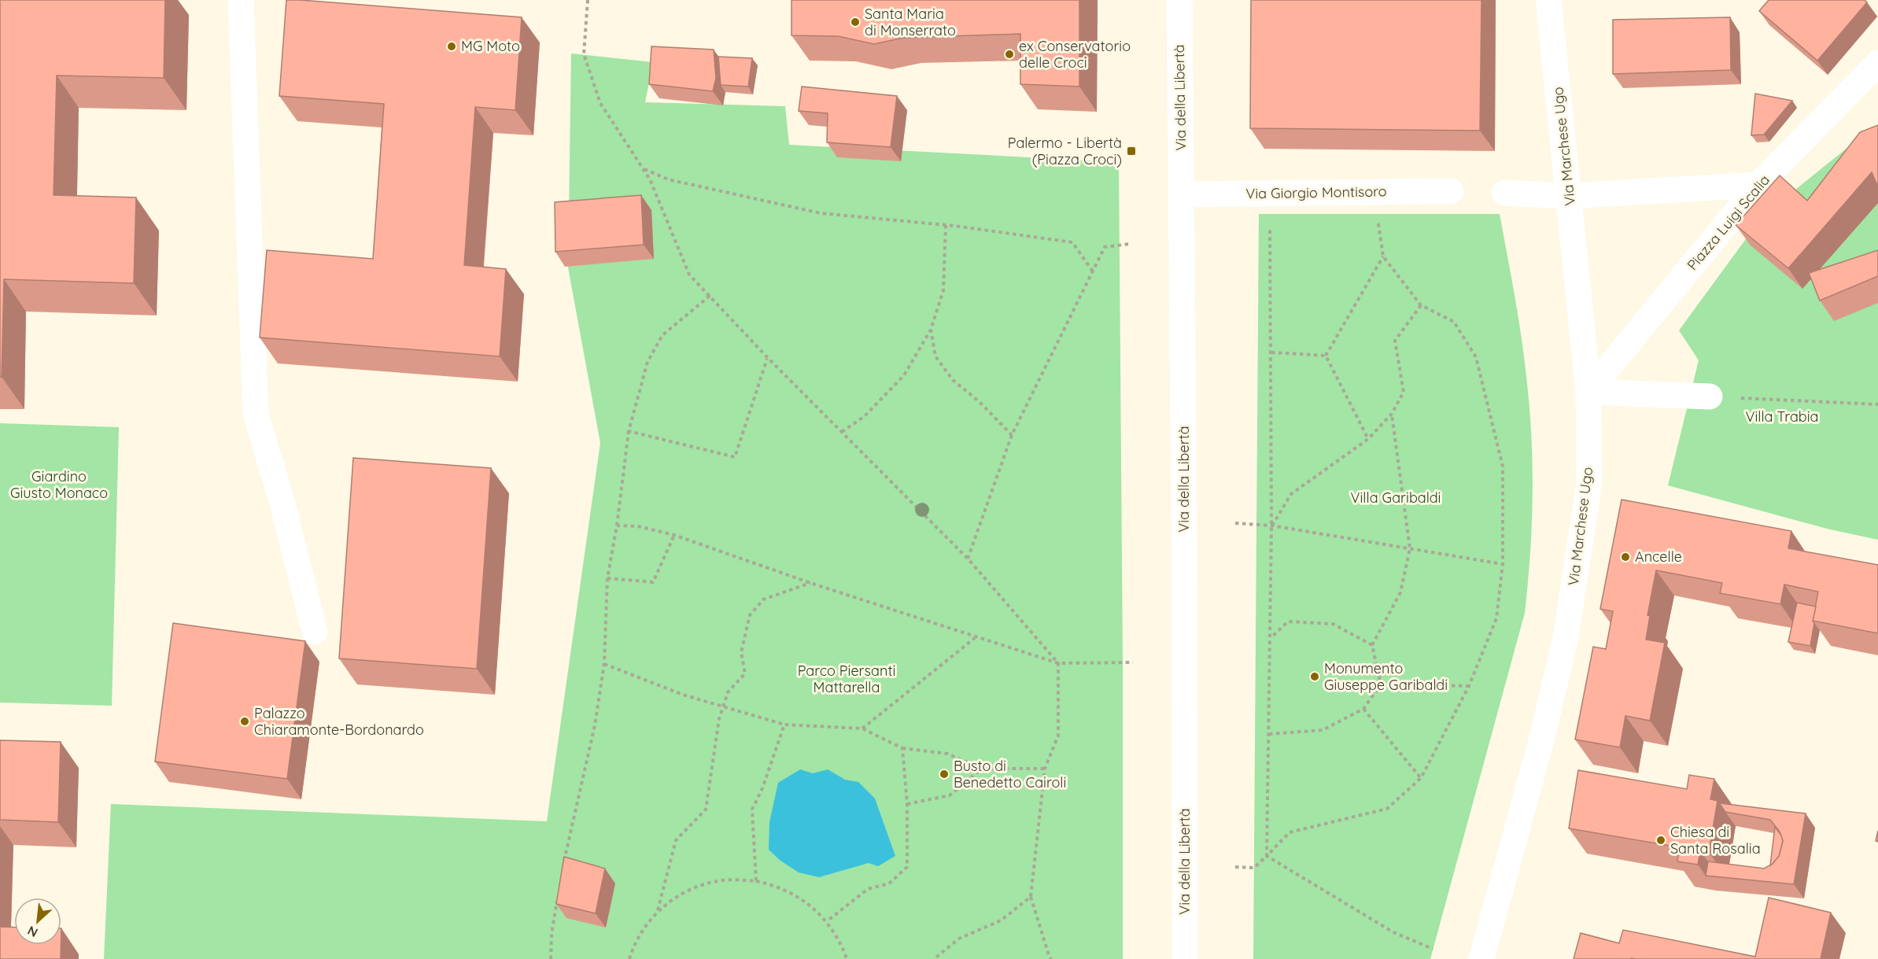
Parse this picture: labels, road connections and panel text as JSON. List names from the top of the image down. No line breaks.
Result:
{"streets":{"street":["Via della Libertà","Via Marchese Ugo","Via Giorgio Montisoro","Piazza Luigi Scalia"]},"crossings":[["Via della Libertà","Via Giorgio Montisoro"],["Via Marchese Ugo","Piazza Luigi Scalia"]],"parks":["Villa Trabia","Giardino Giusto Monaco","Villa Garibaldi","Parco Piersanti Mattarella"],"places":{"other":["Santa Maria di Monserrato","MG Moto","ex Conservatorio delle Croci","Ancelle","Monumento Giuseppe Garibaldi","Palazzo Chiaramonte-Bordonardo","Busto di Benedetto Cairoli","Chiesa di Santa Rosalia"],"transit":["Palermo - Libertà (Piazza Croci)"]},"north":"bottom left"}
